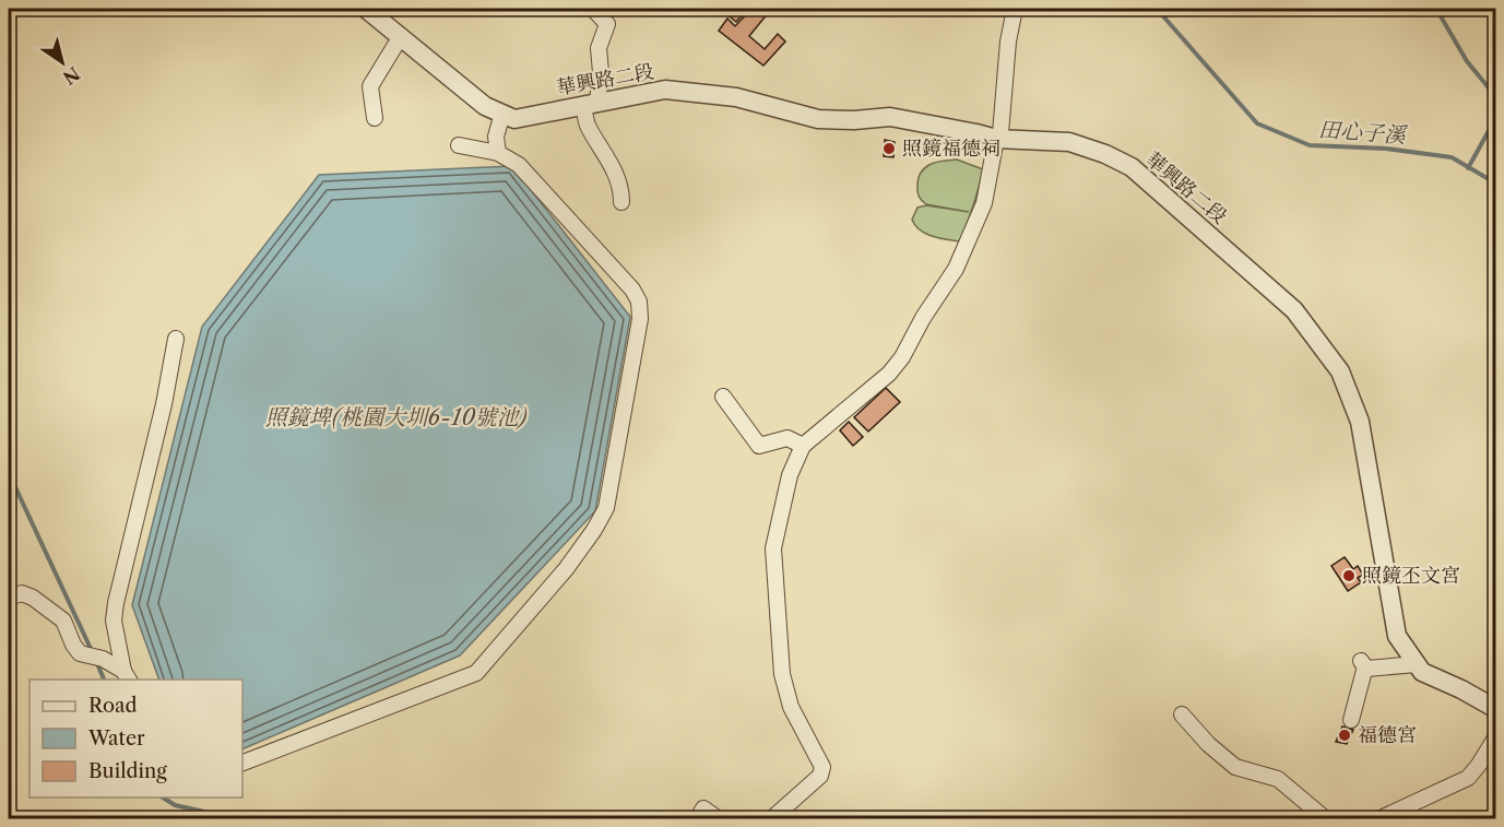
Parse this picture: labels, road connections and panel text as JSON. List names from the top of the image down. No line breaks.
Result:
{"streets":{"street":["華興路二段"]},"water":["田心子溪","照鏡埤(桃園大圳6-10號池)"],"places":["照鏡福德祠","照鏡丕文宮","福德宮"],"legend":["Road","Water","Building"],"north":"bottom right"}
